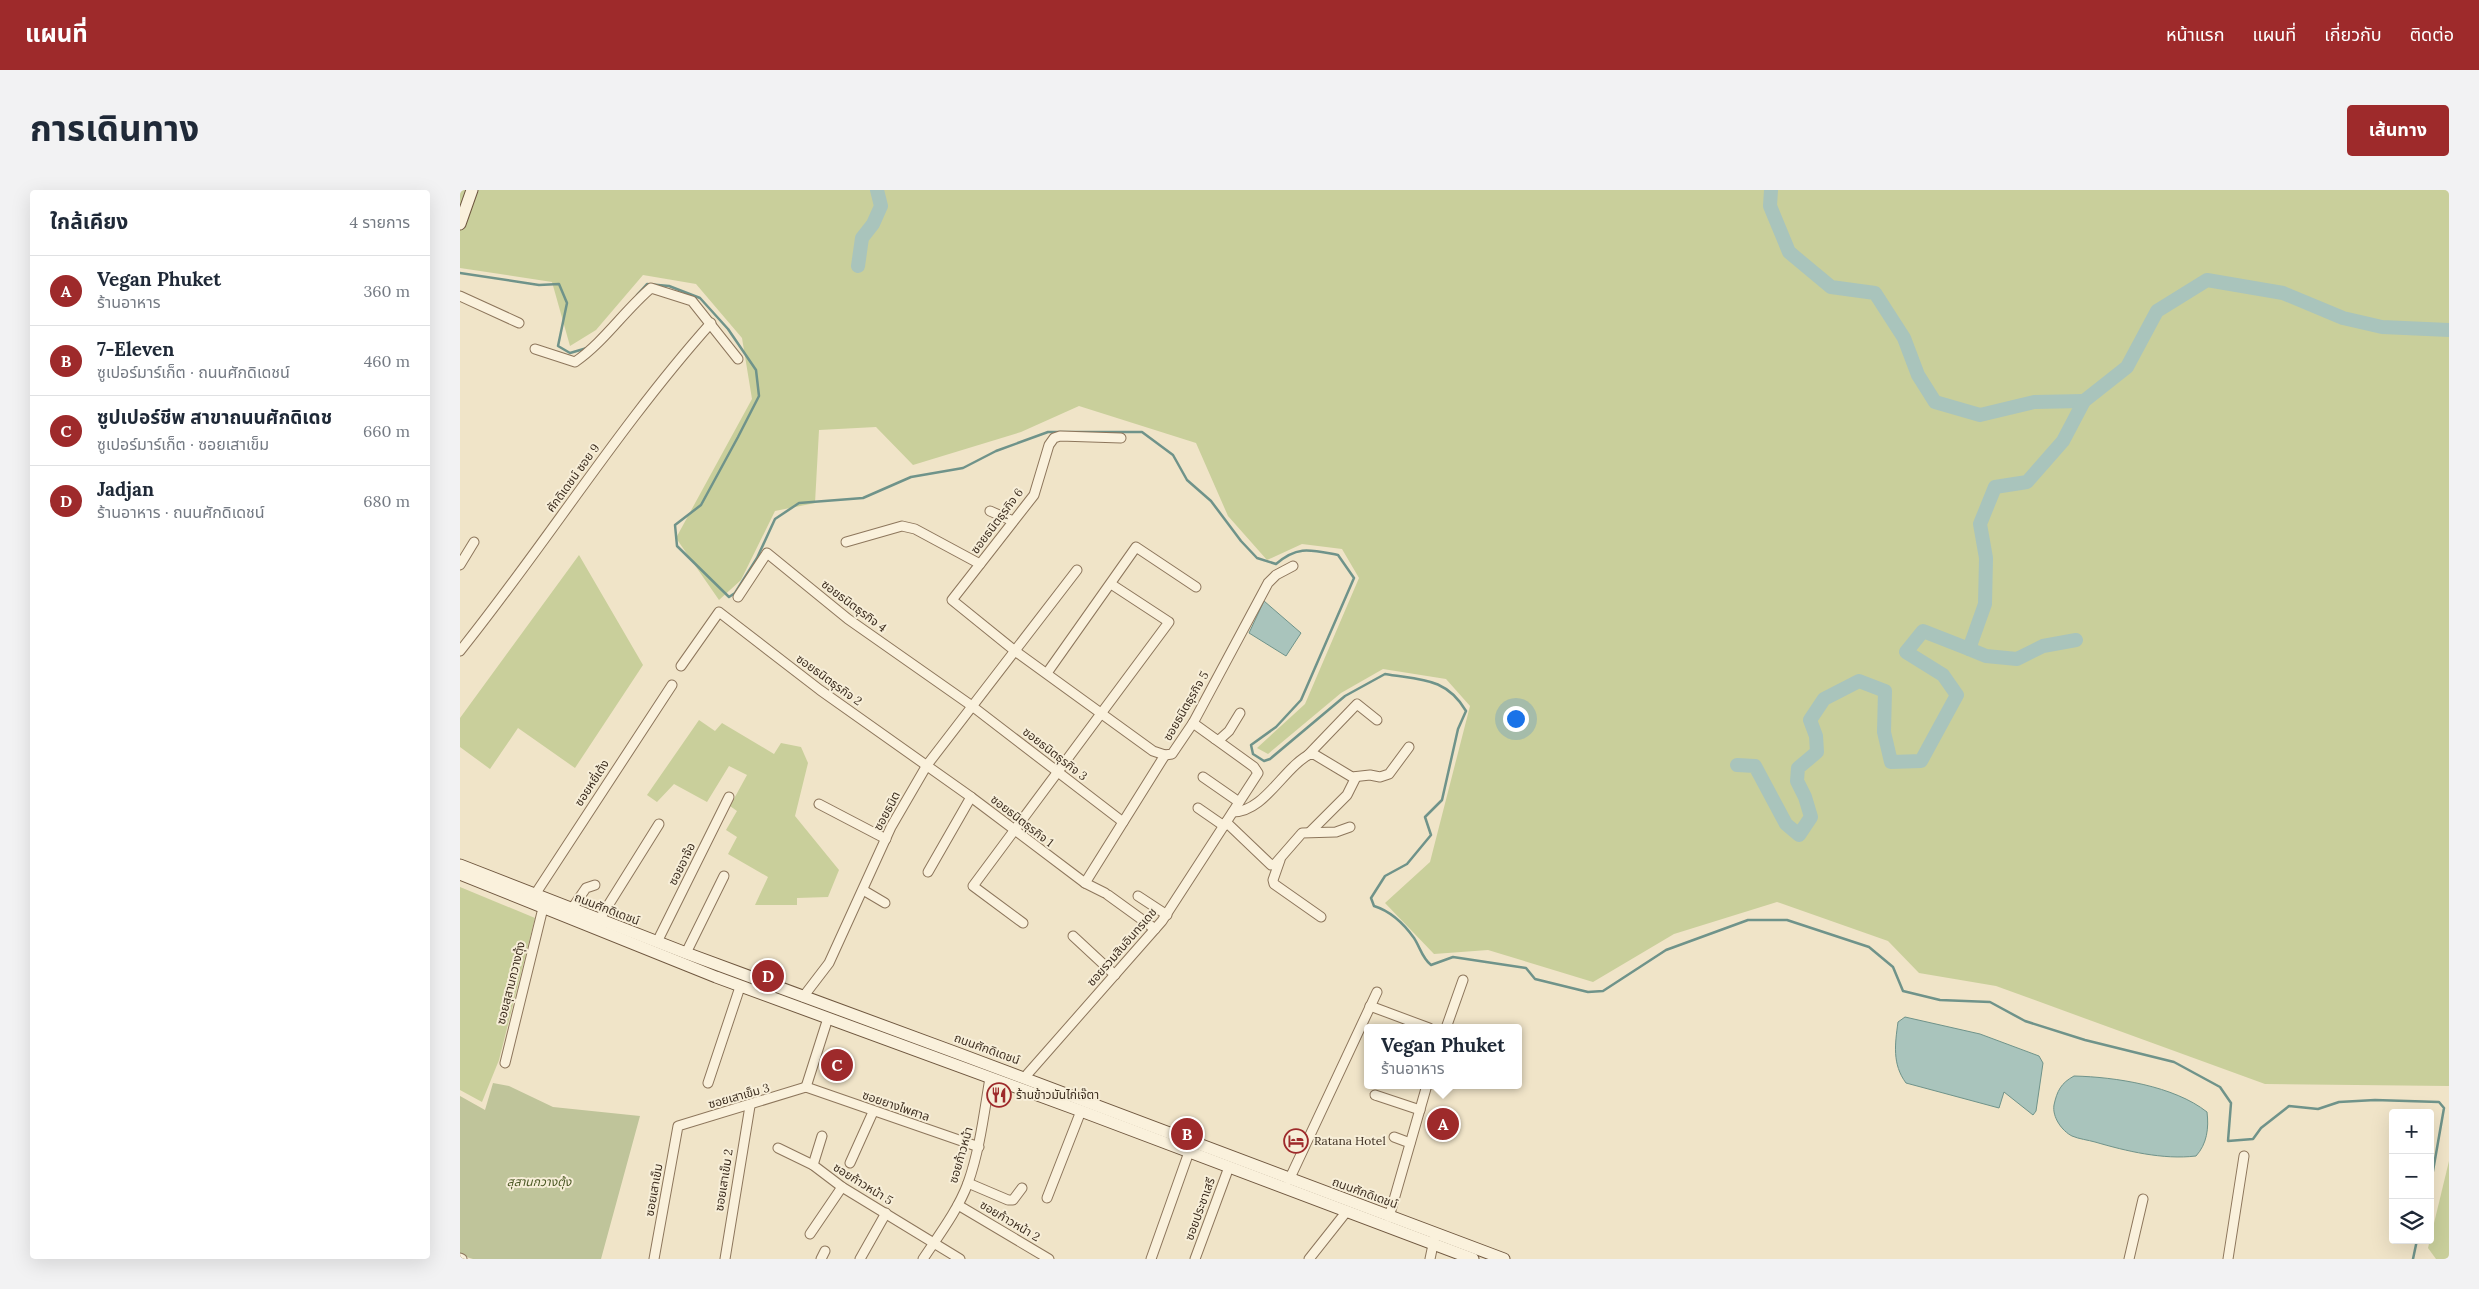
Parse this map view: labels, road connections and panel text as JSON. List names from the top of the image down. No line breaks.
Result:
{"streets":{"main road":["ถนนศักดิเดชน์"],"street":["ศักดิเดชน์ ซอย 9","ซอยธนิตธุรกิจ 6","ซอยธนิตธุรกิจ 4","ซอยธนิตธุรกิจ 2","ซอยธนิตธุรกิจ 5","ซอยธนิตธุรกิจ 3","ซอยหยี่เต้ง","ซอยธนิต","ซอยธนิตธุรกิจ 1","ซอยอาจ๊อ","ซอยรวมสินอินทรเดช","ซอยสุสานกวางตุ้ง","ซอยเสาเข็ม 3","ซอยยางไพศาล","ซอยก้าวหน้า","ซอยเสาเข็ม 2","ซอยก้าวหน้า 5","ซอยเสาเข็ม","ซอยประชาเสรี","ซอยก้าวหน้า 2"]},"crossings":[["ซอยธนิตธุรกิจ 6","ซอยธนิตธุรกิจ 5"],["ซอยธนิตธุรกิจ 6","ซอยธนิต"],["ซอยธนิตธุรกิจ 4","ซอยธนิตธุรกิจ 3"],["ซอยธนิตธุรกิจ 4","ซอยธนิต"],["ซอยธนิตธุรกิจ 2","ซอยธนิต"],["ซอยธนิตธุรกิจ 2","ซอยธนิตธุรกิจ 1"],["ซอยธนิตธุรกิจ 5","ซอยธนิต"],["ซอยธนิตธุรกิจ 3","ซอยธนิต"],["ซอยหยี่เต้ง","ถนนศักดิเดชน์"],["ซอยธนิต","ซอยธนิตธุรกิจ 1"],["ซอยธนิต","ถนนศักดิเดชน์"],["ซอยธนิตธุรกิจ 1","ซอยรวมสินอินทรเดช"],["ซอยอาจ๊อ","ถนนศักดิเดชน์"],["ถนนศักดิเดชน์","ซอยรวมสินอินทรเดช"],["ถนนศักดิเดชน์","ซอยสุสานกวางตุ้ง"],["ถนนศักดิเดชน์","ซอยก้าวหน้า"],["ถนนศักดิเดชน์","ซอยประชาเสรี"],["ซอยเสาเข็ม 3","ซอยยางไพศาล"],["ซอยเสาเข็ม 3","ซอยเสาเข็ม 2"],["ซอยเสาเข็ม 3","ซอยเสาเข็ม"],["ซอยยางไพศาล","ซอยก้าวหน้า"],["ซอยก้าวหน้า","ซอยก้าวหน้า 5"],["ซอยก้าวหน้า","ซอยก้าวหน้า 2"]],"parks":["สุสานกวางตุ้ง"],"places":{"restaurant":["ร้านข้าวมันไก่เจ๊ตา"],"hotel":["Ratana Hotel"]},"page":{"header":"แผนที่","nav":["หน้าแรก","แผนที่","เกี่ยวกับ","ติดต่อ"],"title":"การเดินทาง","buttons":"เส้นทาง","heading":["ใกล้เคียง","4 รายการ"],"list":[{"mark":"A","name":"Vegan Phuket","note":"ร้านอาหาร","value":"360 m"},{"mark":"B","name":"7-Eleven","note":"ซูเปอร์มาร์เก็ต · ถนนศักดิเดชน์","value":"460 m"},{"mark":"C","name":"ซูปเปอร์ชีพ สาขาถนนศักดิเดช","note":"ซูเปอร์มาร์เก็ต · ซอยเสาเข็ม","value":"660 m"},{"mark":"D","name":"Jadjan","note":"ร้านอาหาร · ถนนศักดิเดชน์","value":"680 m"}],"pins":["D","C","A","B"],"popup":["Vegan Phuket","ร้านอาหาร"],"map_buttons":["+","−"]}}
